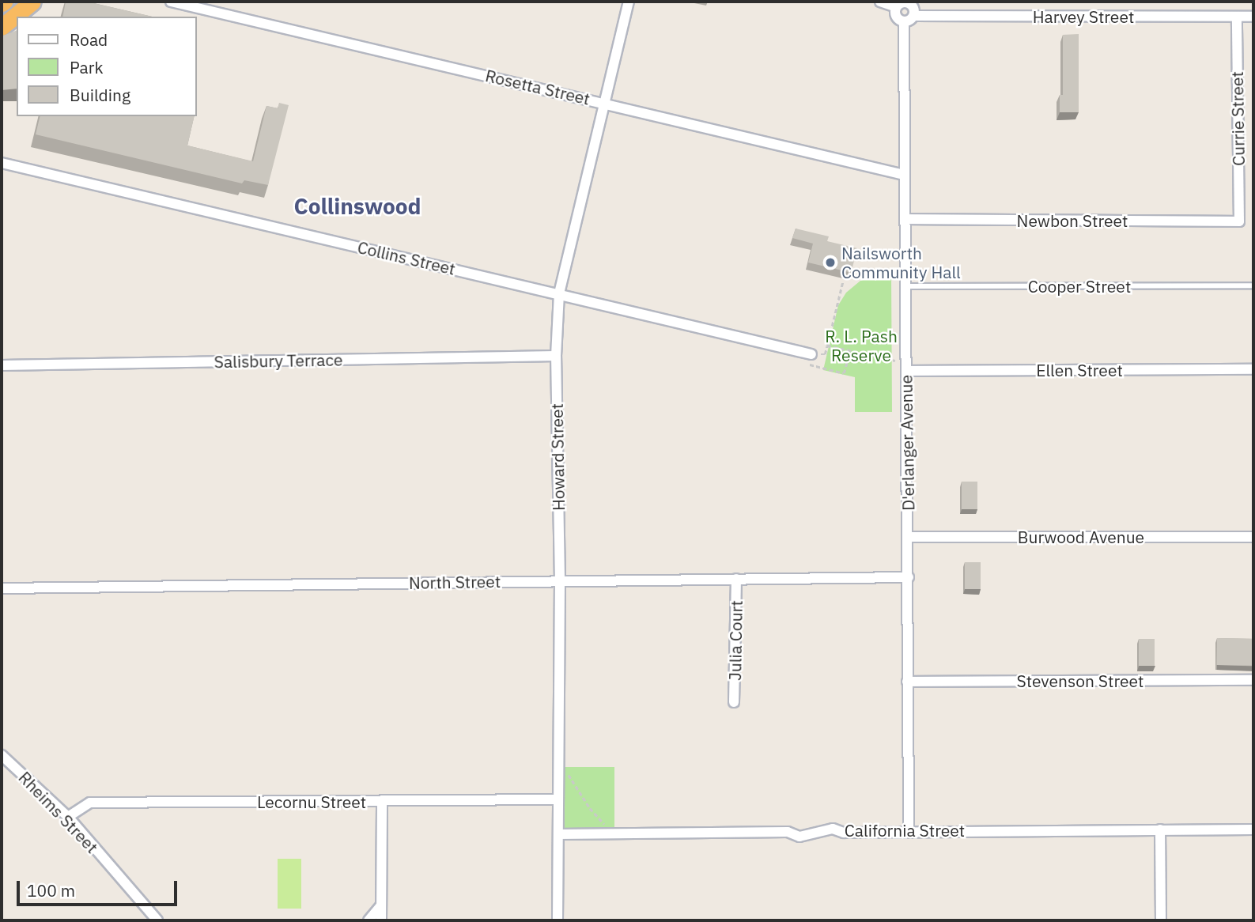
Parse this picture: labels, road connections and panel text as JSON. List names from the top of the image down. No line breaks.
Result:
{"streets":{"street":["Harvey Street","Rosetta Street","Currie Street","Newbon Street","Collins Street","Salisbury Terrace","Ellen Street","D'erlanger Avenue","Howard Street","Burwood Avenue","North Street","Julia Court","Stevenson Street","Lecornu Street","Rheims Street","California Street"],"lane":["Cooper Street"]},"crossings":[["Harvey Street","Currie Street"],["Rosetta Street","D'erlanger Avenue"],["Rosetta Street","Howard Street"],["Currie Street","Newbon Street"],["Newbon Street","D'erlanger Avenue"],["Collins Street","Howard Street"],["Cooper Street","D'erlanger Avenue"],["Salisbury Terrace","Howard Street"],["Ellen Street","D'erlanger Avenue"],["D'erlanger Avenue","Burwood Avenue"],["D'erlanger Avenue","North Street"],["D'erlanger Avenue","Stevenson Street"],["D'erlanger Avenue","California Street"],["Howard Street","North Street"],["Howard Street","Lecornu Street"],["Howard Street","California Street"],["North Street","Julia Court"],["Lecornu Street","Rheims Street"]],"districts":["Collinswood"],"parks":["R. L. Pash Reserve"],"places":["Nailsworth Community Hall"],"legend":["Road","Park","Building"],"scale_bar":"100 m"}
